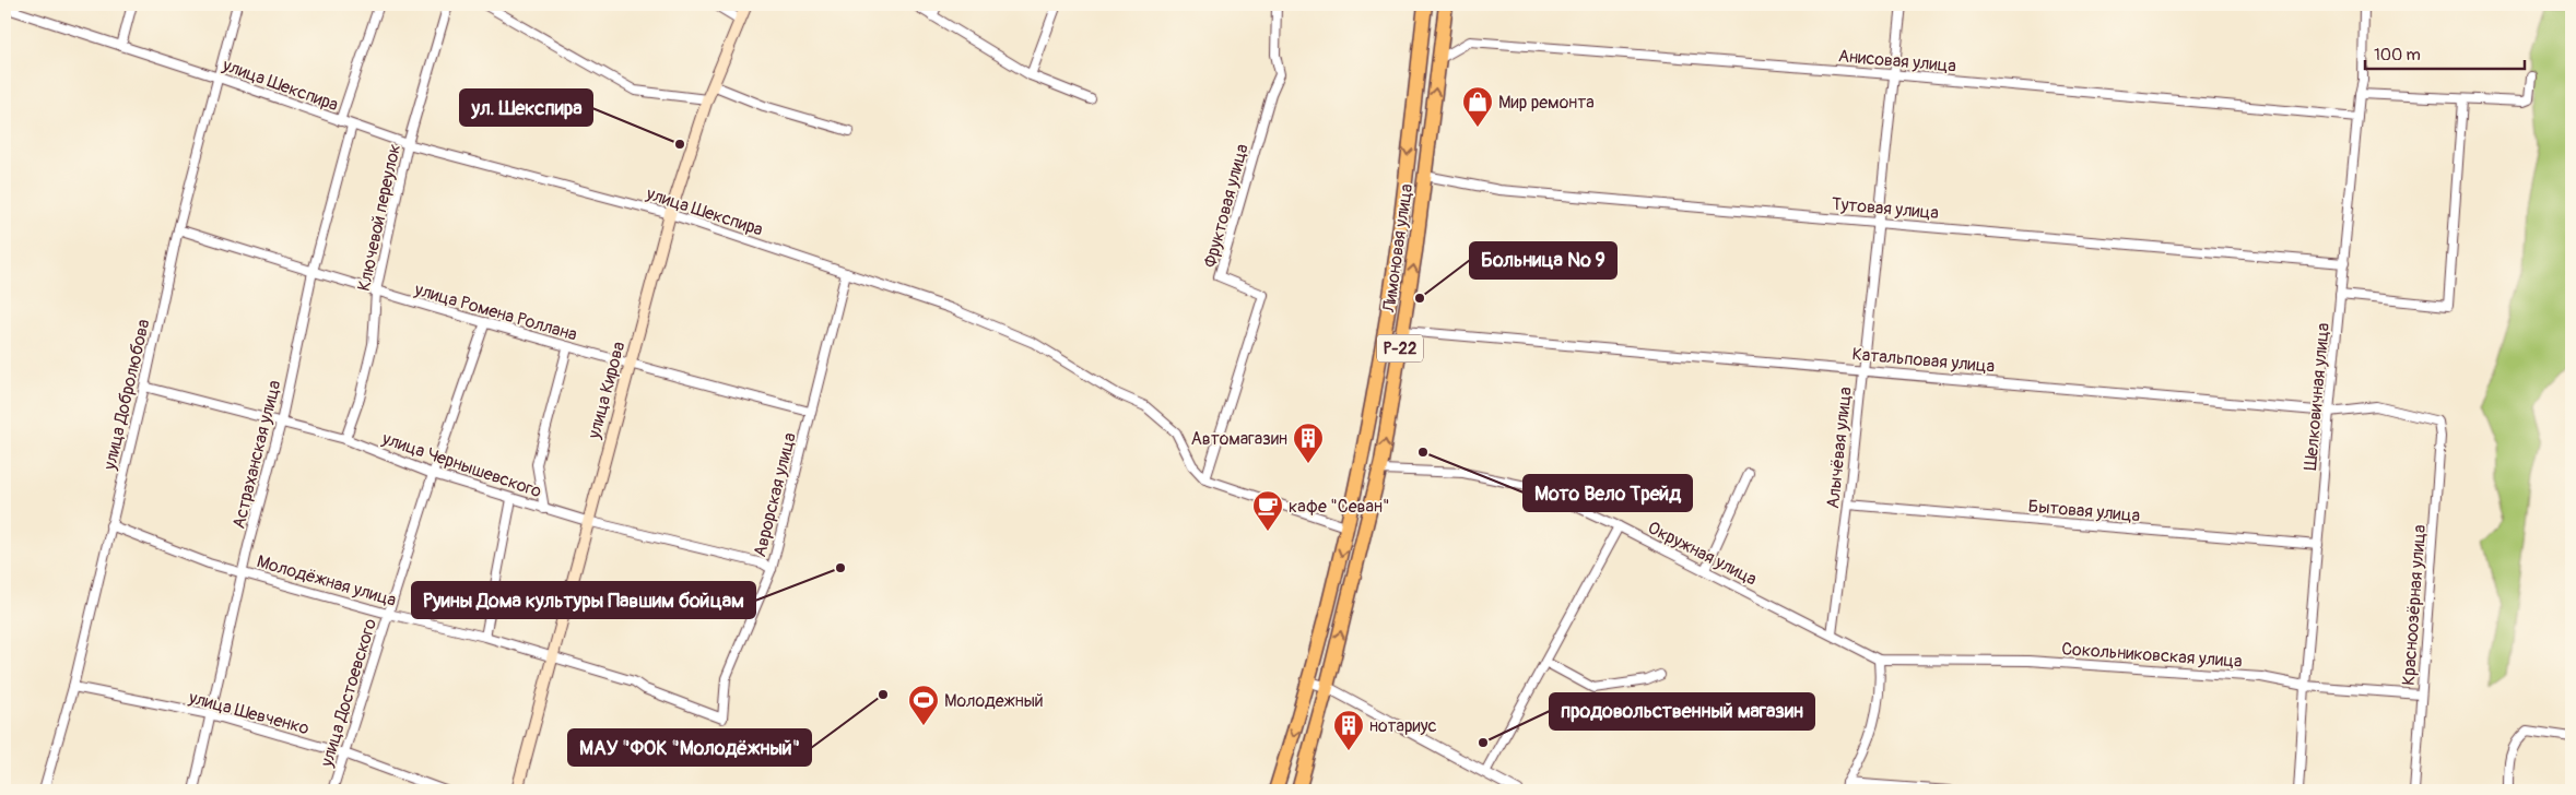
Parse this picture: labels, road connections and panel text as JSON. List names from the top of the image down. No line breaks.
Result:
{"streets":{"highway":["Лимоновая улица","Р-22"],"main road":["улица Кирова"],"street":["Анисовая улица","улица Шекспира","Фруктовая улица","Тутовая улица","Ключевой переулок","улица Ромена Роллана","Катальповая улица","улица Добролюбова","Шелковичная улица","Алычёвая улица","Астраханская улица","улица Чернышевского","Аврорская улица","Бытовая улица","Окружная улица","Молодёжная улица","Красноозёрная улица","Сокольниковская улица","улица Достоевского","улица Шевченко"]},"crossings":[["Анисовая улица","Лимоновая улица"],["Анисовая улица","Шелковичная улица"],["Анисовая улица","Алычёвая улица"],["улица Шекспира","Фруктовая улица"],["улица Шекспира","Ключевой переулок"],["улица Шекспира","улица Кирова"],["улица Шекспира","улица Добролюбова"],["улица Шекспира","Астраханская улица"],["улица Шекспира","Аврорская улица"],["Тутовая улица","Лимоновая улица"],["Тутовая улица","Шелковичная улица"],["Тутовая улица","Алычёвая улица"],["Ключевой переулок","улица Ромена Роллана"],["Ключевой переулок","улица Чернышевского"],["Лимоновая улица","Р-22"],["Лимоновая улица","Катальповая улица"],["Лимоновая улица","Окружная улица"],["улица Ромена Роллана","улица Кирова"],["улица Ромена Роллана","улица Добролюбова"],["улица Ромена Роллана","Астраханская улица"],["улица Ромена Роллана","Аврорская улица"],["улица Ромена Роллана","улица Достоевского"],["Катальповая улица","Шелковичная улица"],["Катальповая улица","Алычёвая улица"],["Катальповая улица","Красноозёрная улица"],["улица Кирова","улица Чернышевского"],["улица Кирова","Молодёжная улица"],["улица Добролюбова","улица Чернышевского"],["улица Добролюбова","Молодёжная улица"],["улица Добролюбова","улица Шевченко"],["Шелковичная улица","Бытовая улица"],["Шелковичная улица","Сокольниковская улица"],["Алычёвая улица","Бытовая улица"],["Алычёвая улица","Окружная улица"],["Астраханская улица","улица Чернышевского"],["Астраханская улица","Молодёжная улица"],["Астраханская улица","улица Шевченко"],["улица Чернышевского","Аврорская улица"],["улица Чернышевского","улица Достоевского"],["Аврорская улица","Молодёжная улица"],["Окружная улица","Сокольниковская улица"],["Молодёжная улица","улица Достоевского"],["Красноозёрная улица","Сокольниковская улица"],["улица Достоевского","улица Шевченко"]],"places":{"shop":["Мир ремонта"],"other":["ул. Шекспира","Больница № 9","Мото Вело Трейд","Руины Дома культуры Павшим бойцам","МАУ \"ФОК \"Молодёжный\"","продовольственный магазин"],"building":["Автомагазин","нотариус"],"cafe":["кафе \"Севан\""],"sports":["Молодежный"]},"scale_bar":"100 m"}
